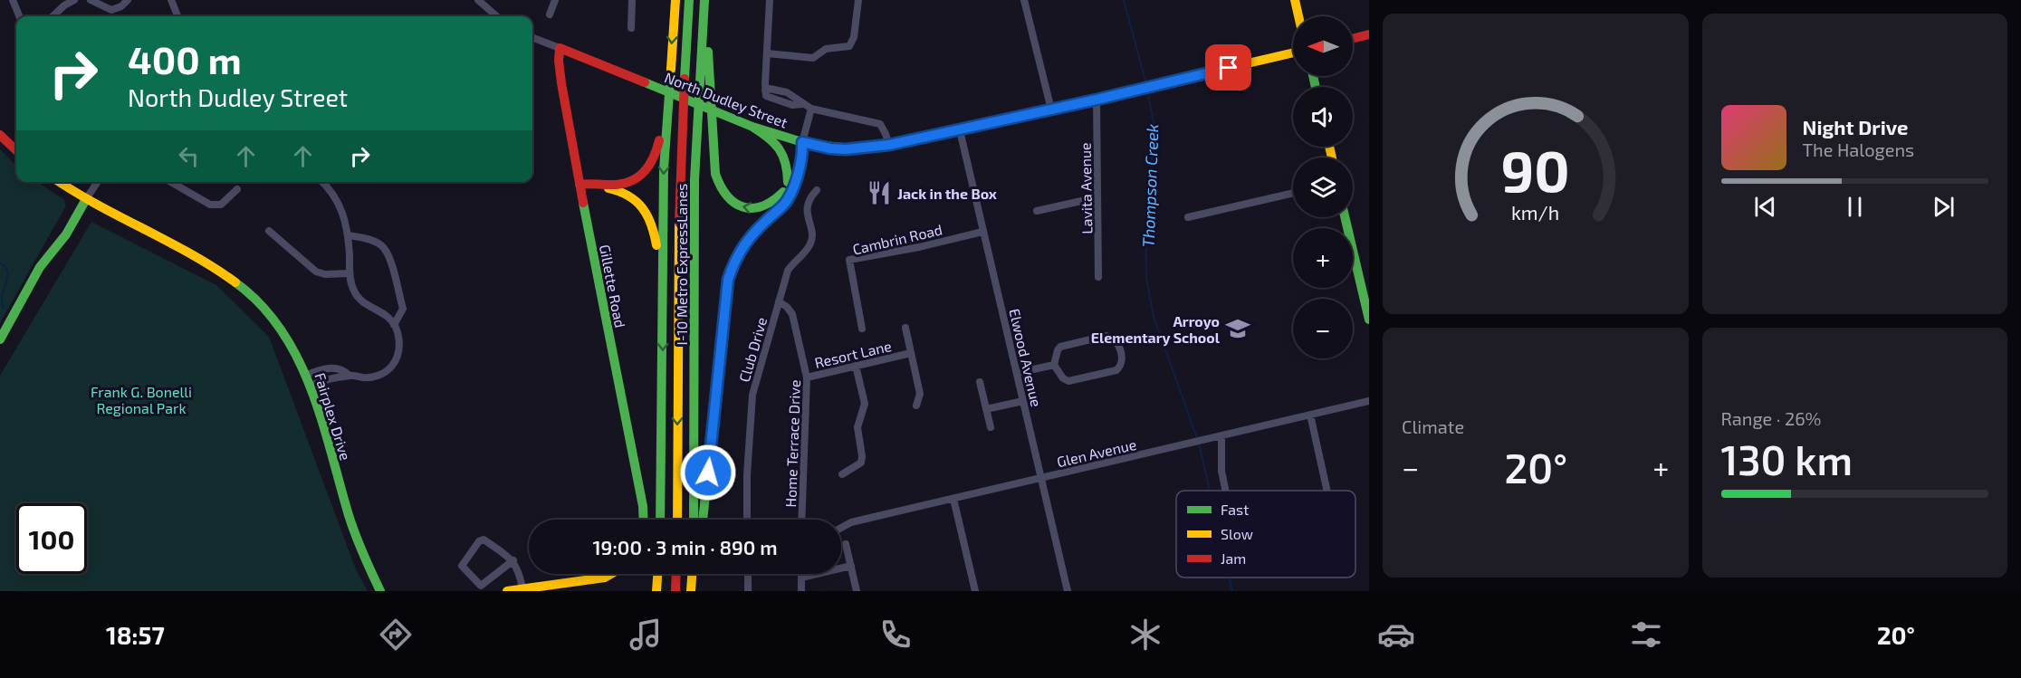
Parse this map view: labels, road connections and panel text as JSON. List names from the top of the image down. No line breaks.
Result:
{"streets":{"main road":["North Dudley Street","I-10 Metro ExpressLanes","Gillette Road","Fairplex Drive"],"street":["Lavita Avenue","Cambrin Road","Club Drive","Resort Lane","Elwood Avenue","Home Terrace Drive","Glen Avenue"]},"crossings":[["North Dudley Street","Lavita Avenue"],["North Dudley Street","Gillette Road"],["North Dudley Street","Elwood Avenue"],["Cambrin Road","Elwood Avenue"],["Club Drive","Home Terrace Drive"],["Resort Lane","Home Terrace Drive"],["Elwood Avenue","Glen Avenue"]],"water":["Thompson Creek"],"parks":["Frank G. Bonelli Regional Park"],"places":{"restaurant":["Jack in the Box"],"school or university":["Arroyo Elementary School"]},"legend":["Fast","Slow","Jam"],"north":"left","page":{"map_buttons":["+","−"],"turn":["400 m","North Dudley Street"],"song":["Night Drive","The Halogens"],"tile":["Climate",["Range · 26%","130 km"]],"heat":["−","20°","+"],"limit":"100","trip":"19:00 · 3 min · 890 m","tabs":["18:57","20°"],"gauge":["90","km/h"]}}
